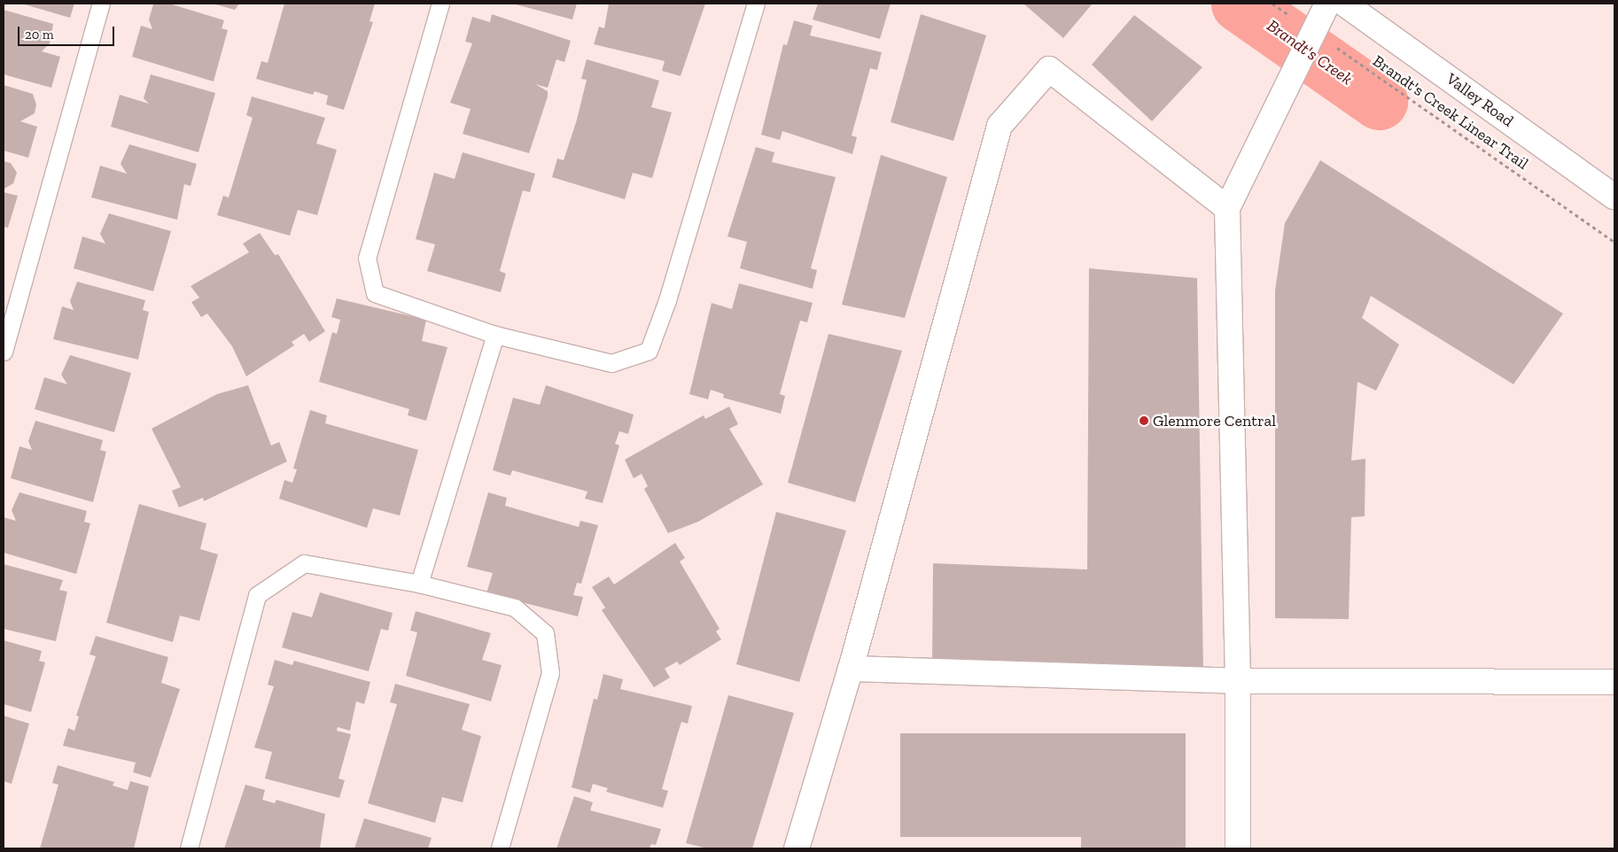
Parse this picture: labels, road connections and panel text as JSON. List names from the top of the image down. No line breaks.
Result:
{"streets":{"street":["Valley Road"],"path":["Brandt's Creek Linear Trail"]},"water":["Brandt's Creek"],"places":["Glenmore Central"],"scale_bar":"20 m"}
